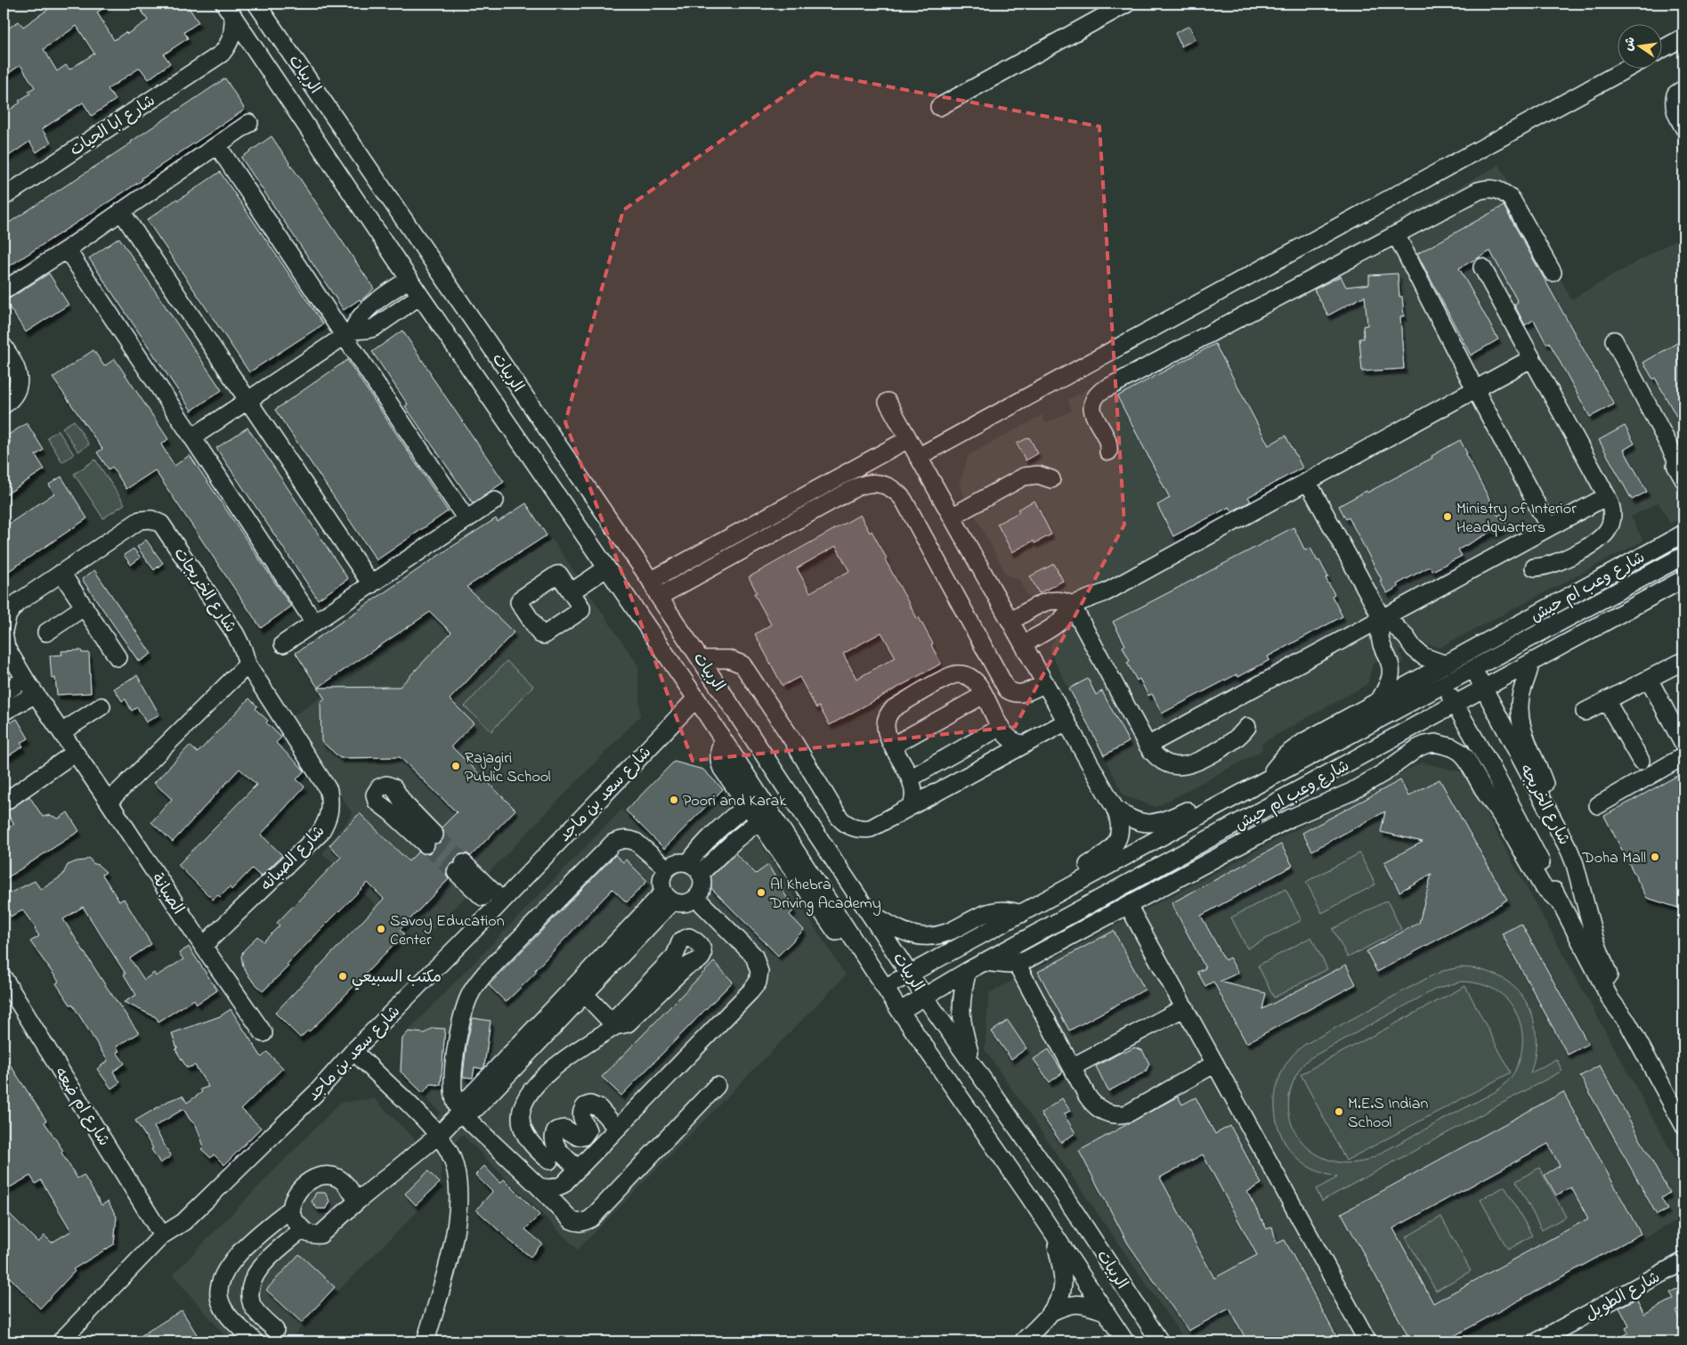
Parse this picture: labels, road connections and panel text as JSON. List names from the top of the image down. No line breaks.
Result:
{"streets":{"street":["الربيات","شارع ابا الحيات","شارع وعب ام حيش","شارع الخريجات","شارع سعد بن ماجد","شارع الخريجه","شارع الصبانه","الصبانة","شارع ام ضعه","شارع الطويل"]},"crossings":[["الربيات","شارع ابا الحيات"],["الربيات","شارع وعب ام حيش"],["الربيات","شارع سعد بن ماجد"],["شارع وعب ام حيش","شارع الخريجه"],["شارع الخريجات","شارع الصبانه"],["شارع الخريجات","الصبانة"],["شارع سعد بن ماجد","شارع ام ضعه"],["شارع الصبانه","الصبانة"]],"places":["Ministry of Interior Headquarters","Rajagiri Public School","Poori and Karak","Doha Mall","Al Khebra Driving Academy","Savoy Education Center","مكتب السبيعي","M.E.S Indian School"],"north":"left"}
